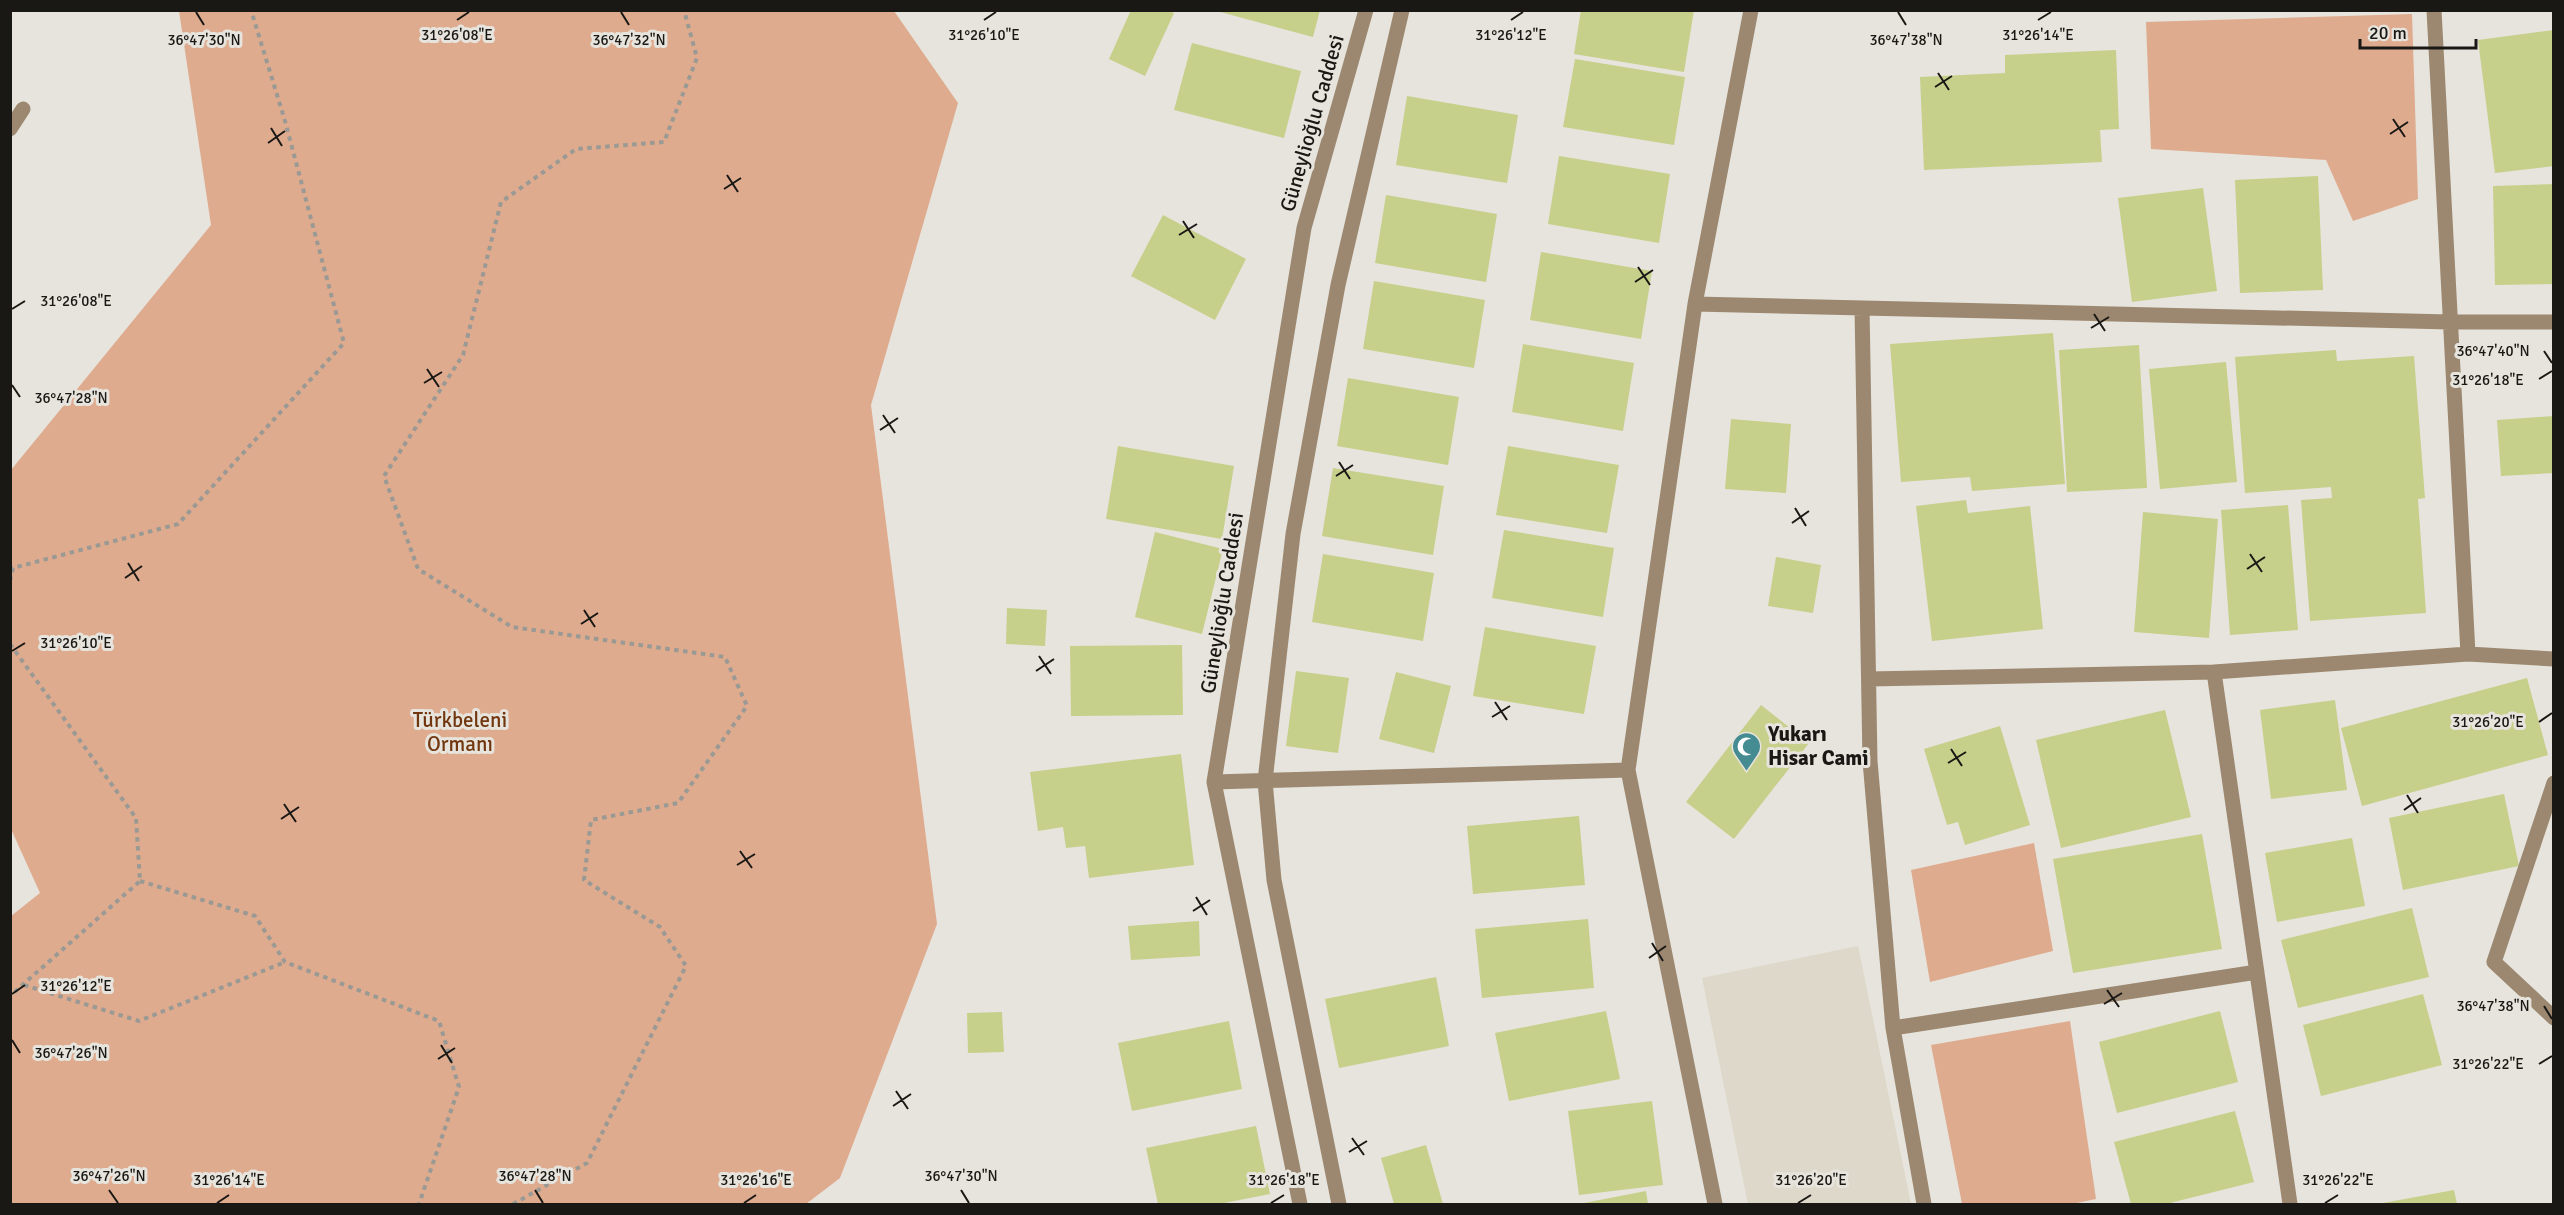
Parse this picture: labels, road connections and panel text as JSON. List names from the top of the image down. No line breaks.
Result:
{"streets":{"street":["Güneylioğlu Caddesi"]},"parks":["Türkbeleni Ormanı"],"places":{"mosque":["Yukarı Hisar Cami"]},"scale_bar":"20 m","coordinates":["31°26'08\"E","31°26'10\"E","31°26'12\"E","31°26'14\"E","36°47'30\"N","36°47'32\"N","36°47'38\"N","36°47'40\"N","31°26'18\"E","36°47'28\"N","31°26'20\"E","36°47'26\"N","31°26'22\"E","31°26'16\"E"]}
